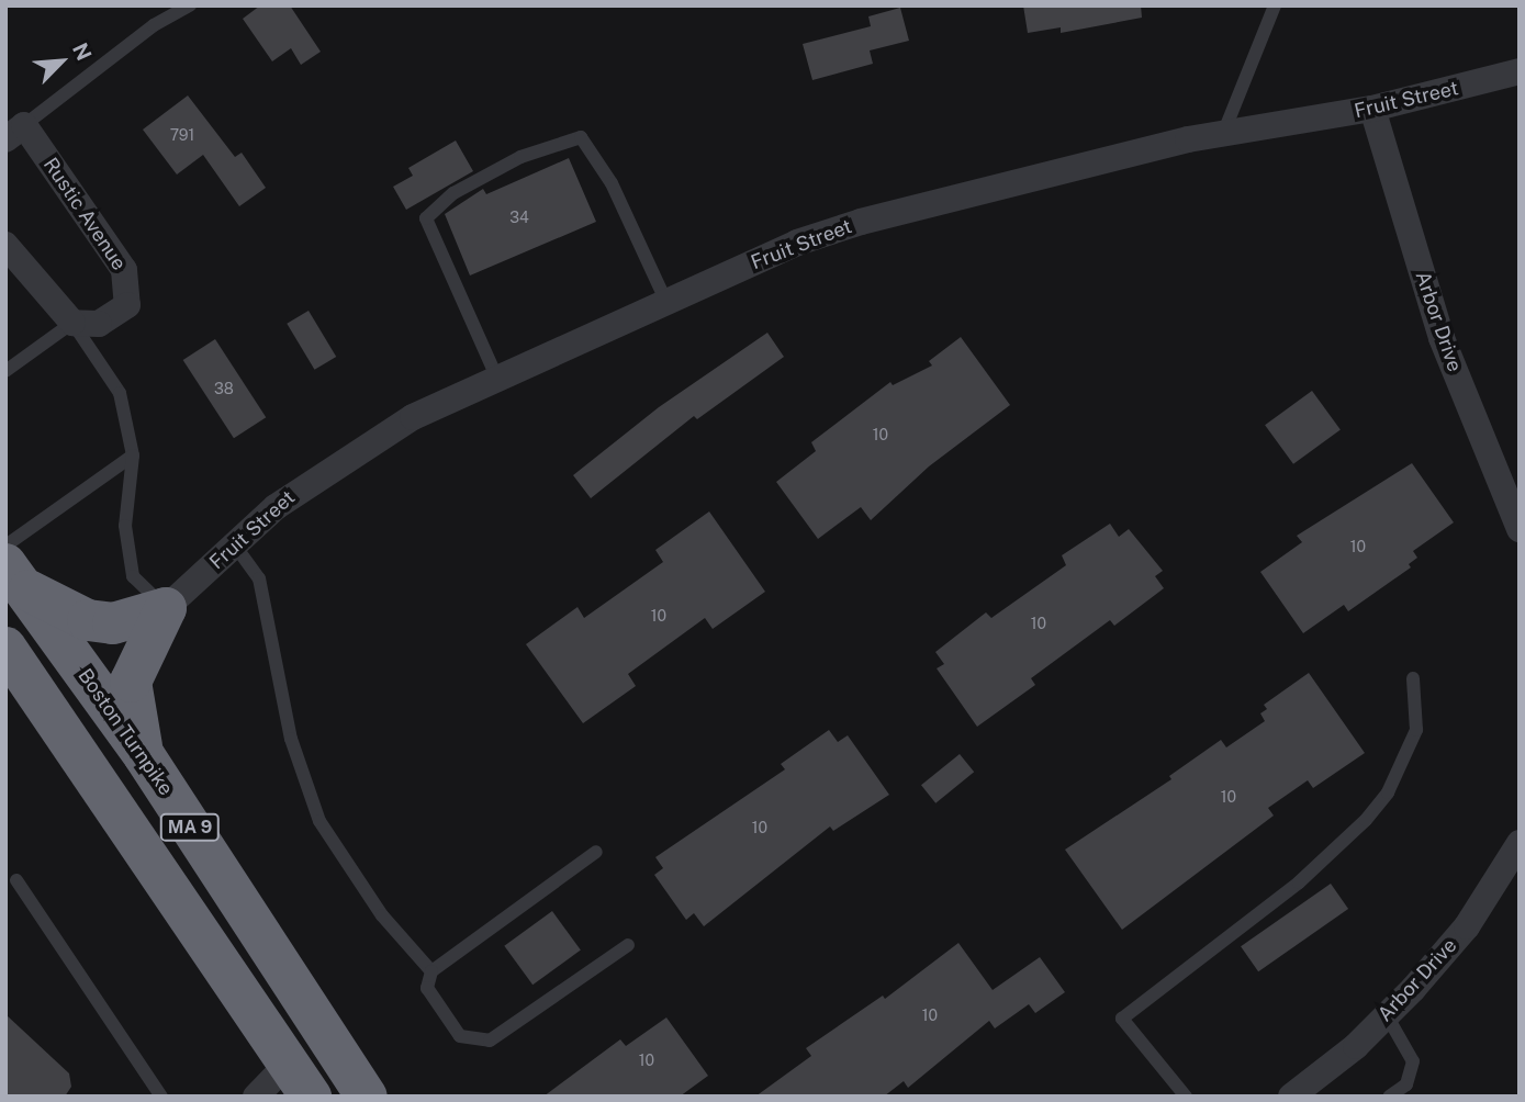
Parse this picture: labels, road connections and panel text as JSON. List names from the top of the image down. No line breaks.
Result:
{"streets":{"highway":["Boston Turnpike","MA 9"],"street":["Fruit Street","Rustic Avenue","Arbor Drive"]},"crossings":[["Fruit Street","Arbor Drive"]],"house_numbers":["791","34","38","10","10","10","10","10","10","10","10"],"north":"top right"}
